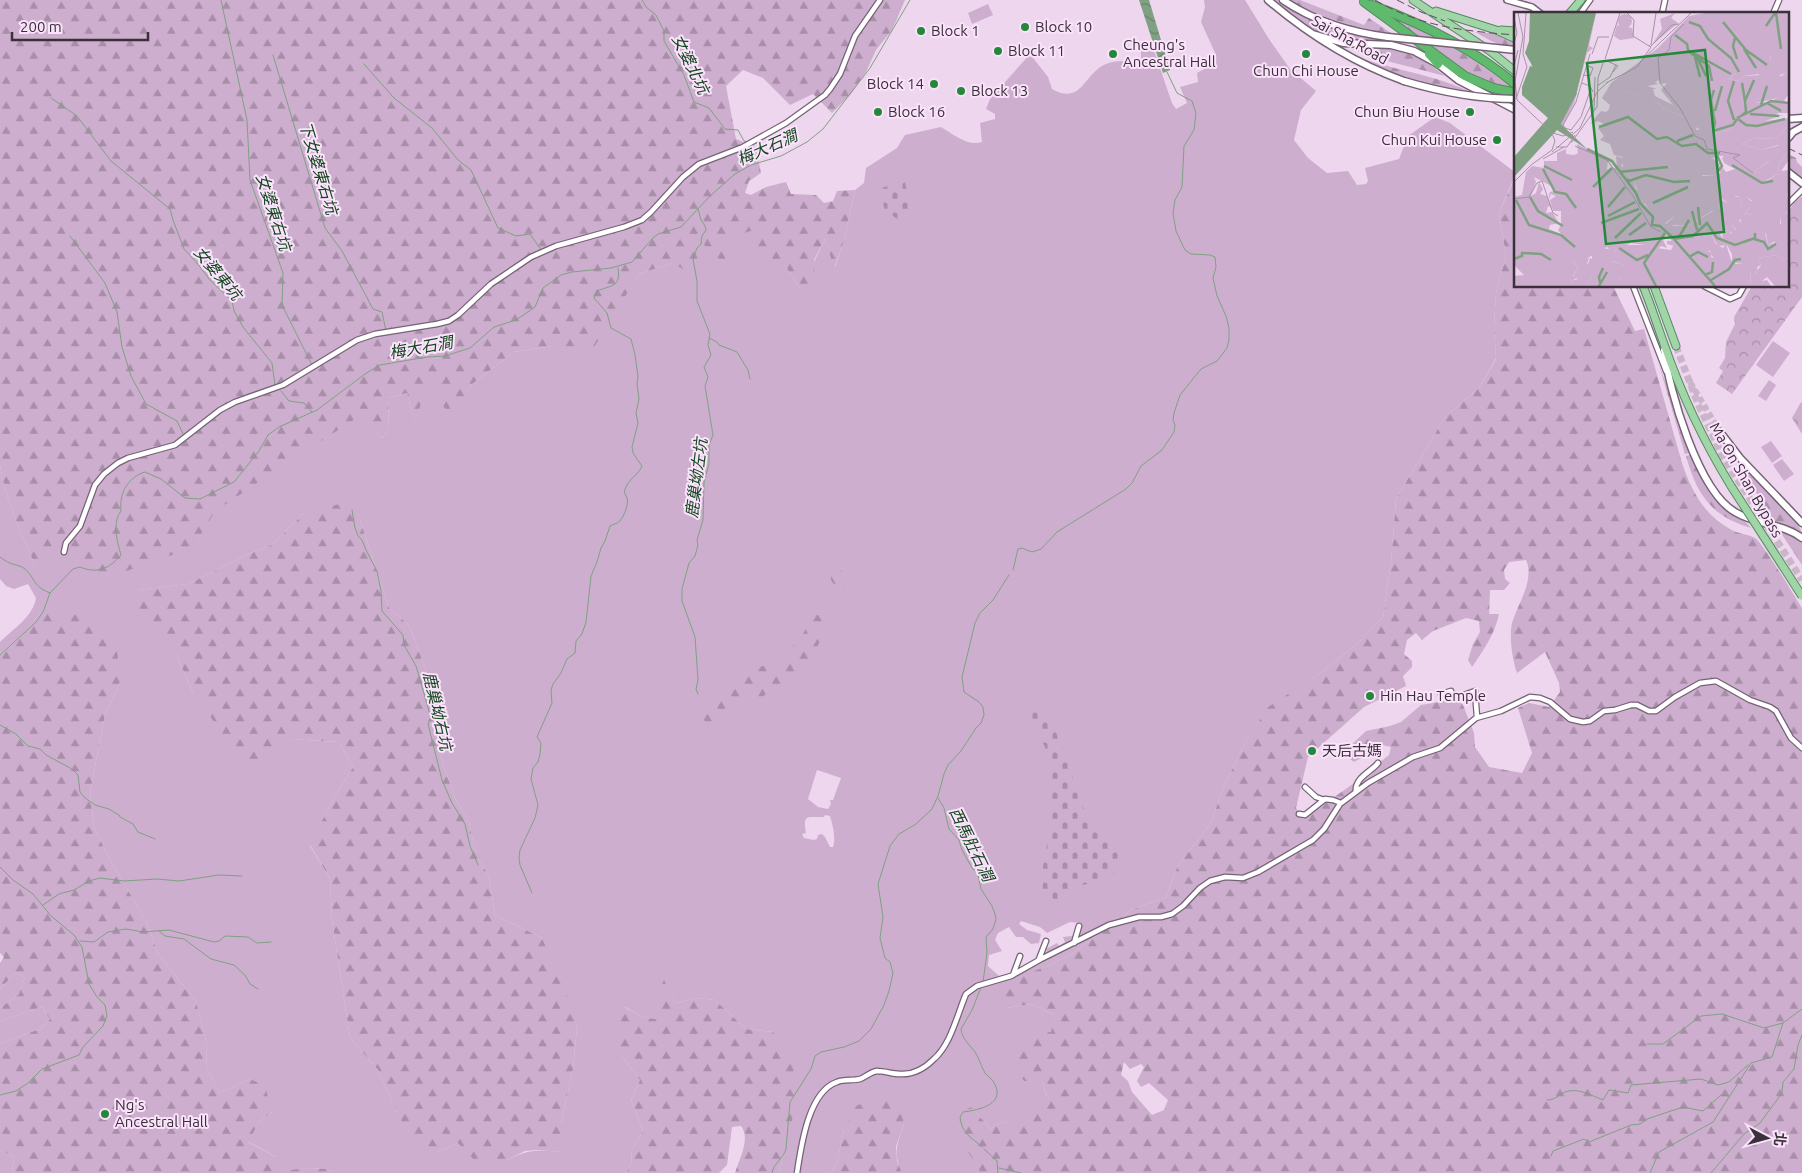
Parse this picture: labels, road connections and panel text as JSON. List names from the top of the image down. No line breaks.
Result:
{"streets":{"main road":["Sai Sha Road","Ma On Shan Bypass"]},"water":["女婆北坑","梅大石澗","下女婆東右坑","女婆東右坑","女婆東坑","鹿巢坳左坑","鹿巢坳右坑","西馬肚石澗"],"places":["Block 10","Block 1","Block 11","Cheung's Ancestral Hall","Chun Chi House","Block 14","Block 13","Block 16","Chun Biu House","Chun Kui House","Hin Hau Temple","天后古媽","Ng's Ancestral Hall"],"scale_bar":"200 m","north":"right"}
